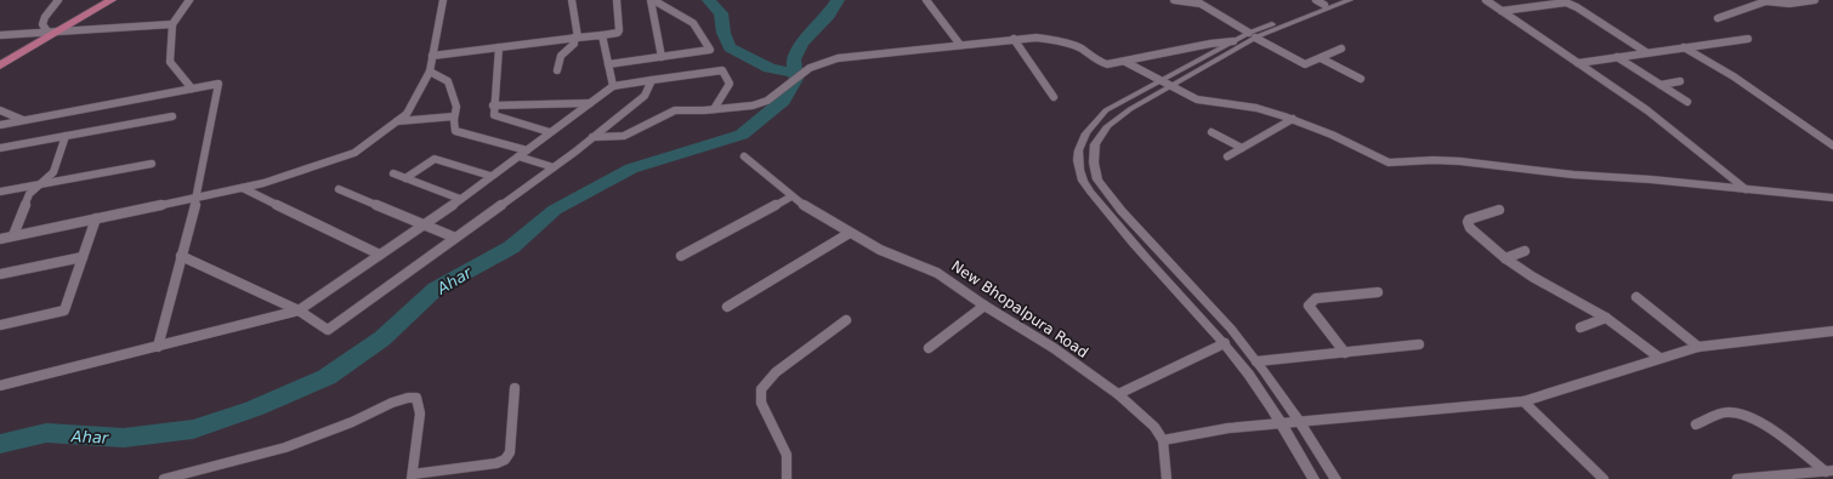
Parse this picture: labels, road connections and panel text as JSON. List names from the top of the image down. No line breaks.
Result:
{"streets":{"street":["New Bhopalpura Road"]},"water":["Ahar"]}
